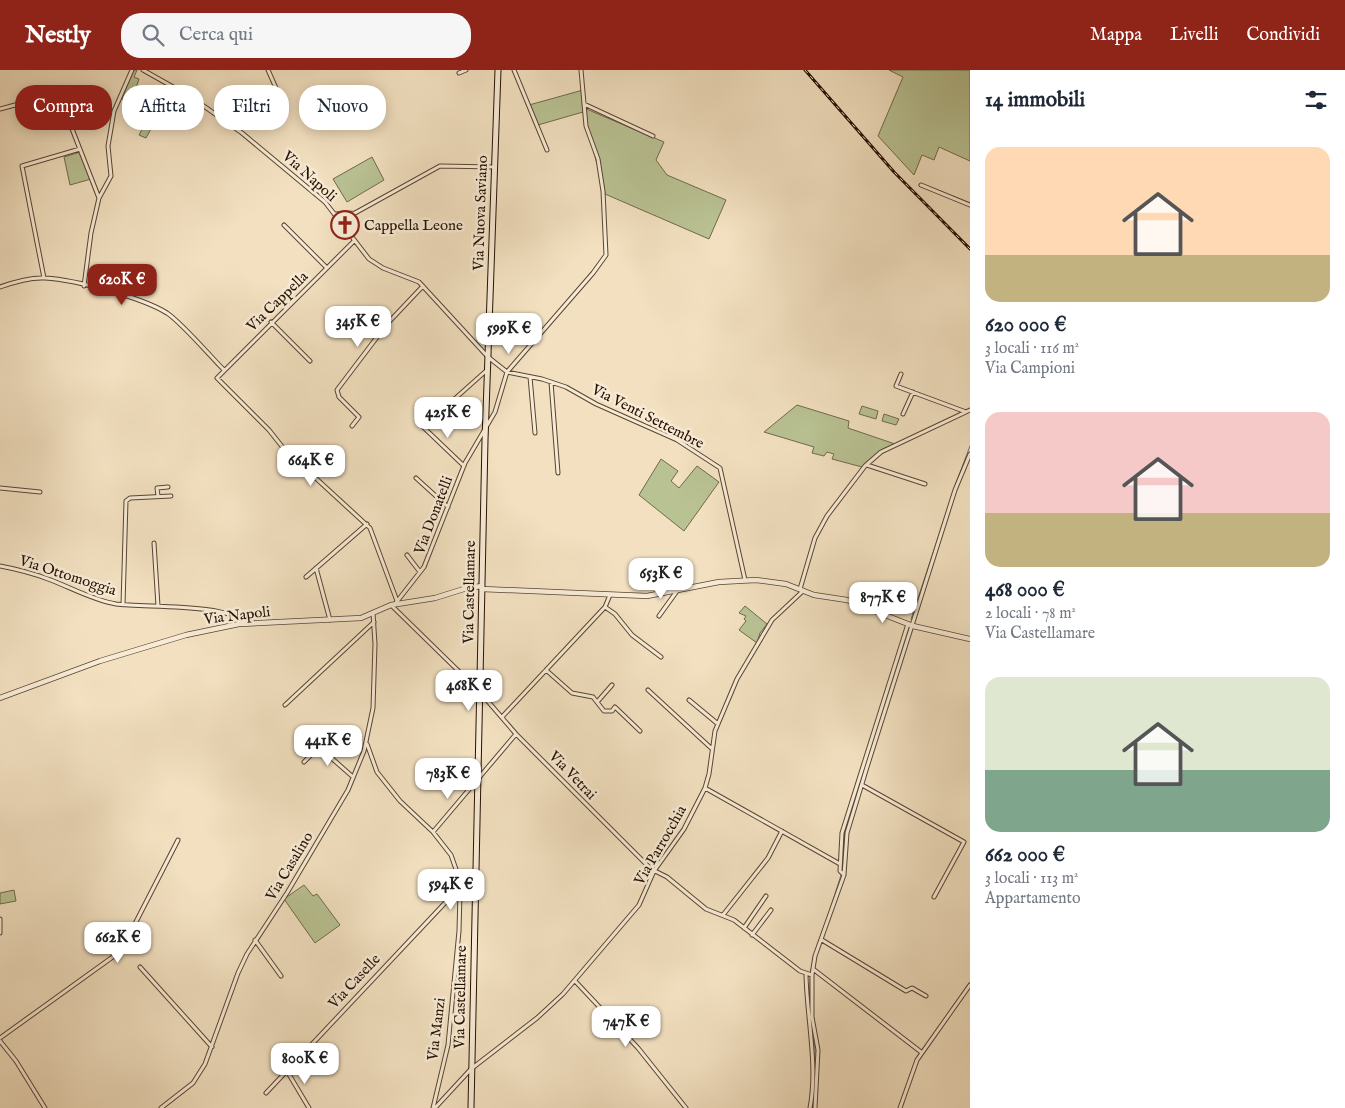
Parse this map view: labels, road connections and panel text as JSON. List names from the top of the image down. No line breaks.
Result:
{"streets":{"main road":["Via Nuova Saviano","Via Castellamare"],"street":["Via Napoli","Via Cappella","Via Venti Settembre","Via Donatelli","Via Ottomoggia","Via Vetrai","Via Parrocchia","Via Casalino","Via Caselle","Via Manzi"]},"crossings":[["Via Napoli","Via Nuova Saviano"],["Via Napoli","Via Cappella"],["Via Napoli","Via Venti Settembre"],["Via Napoli","Via Donatelli"],["Via Napoli","Via Ottomoggia"],["Via Napoli","Via Castellamare"],["Via Napoli","Via Vetrai"],["Via Napoli","Via Parrocchia"],["Via Napoli","Via Casalino"],["Via Nuova Saviano","Via Venti Settembre"],["Via Nuova Saviano","Via Castellamare"],["Via Venti Settembre","Via Donatelli"],["Via Venti Settembre","Via Castellamare"],["Via Donatelli","Via Castellamare"],["Via Donatelli","Via Vetrai"],["Via Castellamare","Via Vetrai"],["Via Castellamare","Via Parrocchia"],["Via Vetrai","Via Parrocchia"],["Via Parrocchia","Via Manzi"],["Via Casalino","Via Manzi"],["Via Caselle","Via Manzi"]],"places":{"church":["Cappella Leone"]},"page":{"header":"Nestly","search":"Cerca qui","nav":["Mappa","Livelli","Condividi"],"heading":"14 immobili","chip":["Compra","Affitta","Filtri","Nuovo"],"list":[{"name":"620 000 €","note":"3 locali · 116 m² · Via Campioni"},{"name":"468 000 €","note":"2 locali · 78 m² · Via Castellamare"},{"name":"662 000 €","note":"3 locali · 113 m² · Appartamento"}],"price":["620K €","345K €","599K €","425K €","664K €","653K €","877K €","468K €","441K €","783K €","594K €","662K €","747K €","800K €"]}}
